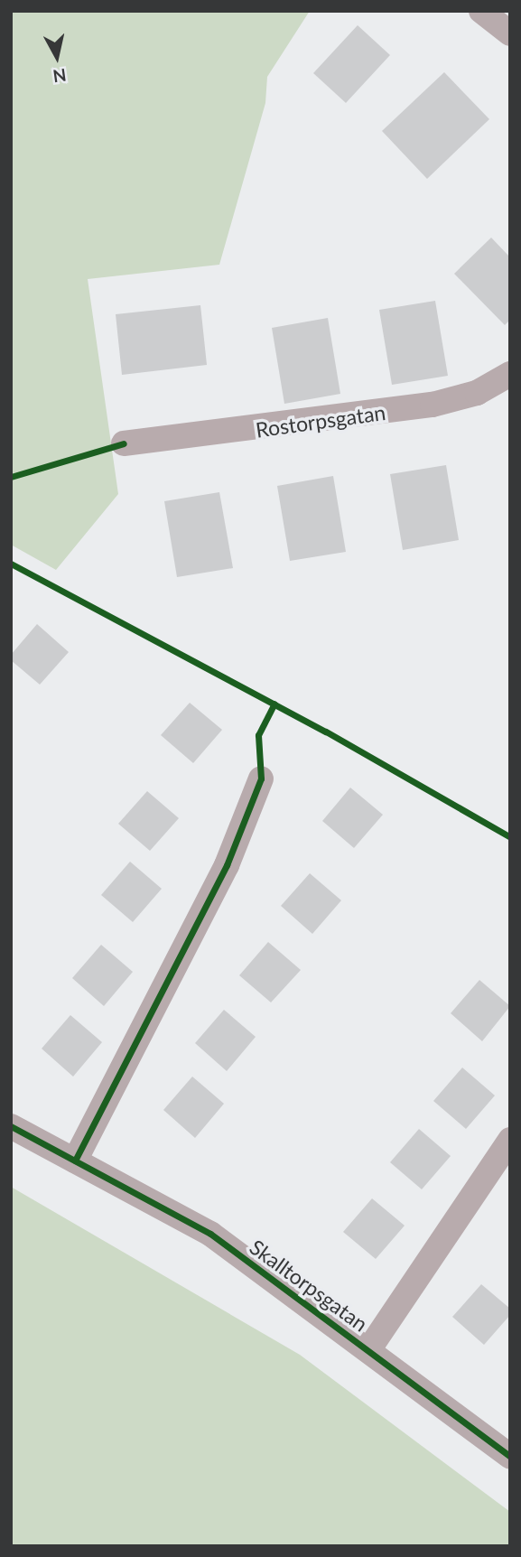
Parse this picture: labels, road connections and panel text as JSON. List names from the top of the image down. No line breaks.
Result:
{"streets":{"street":["Rostorpsgatan","Skalltorpsgatan"]},"north":"bottom"}
